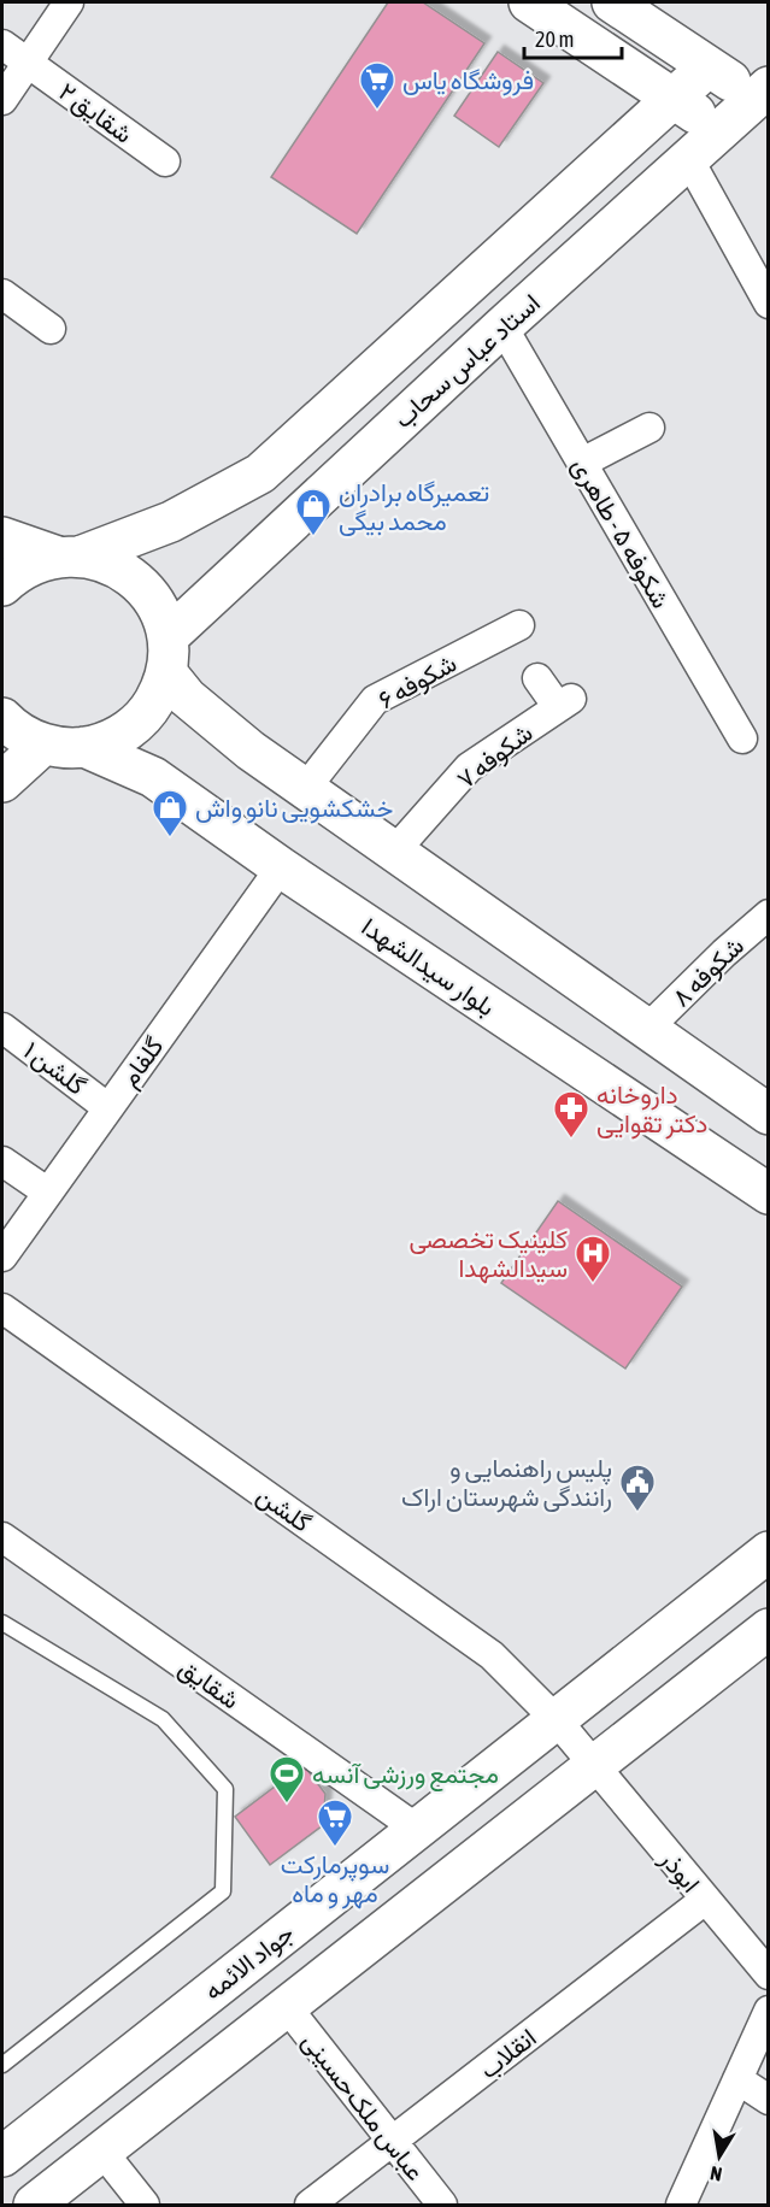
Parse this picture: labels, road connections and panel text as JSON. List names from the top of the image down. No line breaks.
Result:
{"streets":{"main road":["استاد عباس سحاب","بلوار سیدالشهدا","جواد الائمه"],"street":["شقایق ۲","شکوفه ۵ - طاهری","شکوفه ۶","شکوفه ۷","شکوفه ۸","گلفام","گلشن ۱","گلشن","شقایق","ابوذر","انقلاب","عباس ملک‌حسینی"]},"crossings":[["استاد عباس سحاب","شکوفه ۵ - طاهری"],["بلوار سیدالشهدا","گلفام"],["گلفام","گلشن ۱"],["گلشن","ابوذر"],["گلشن","جواد الائمه"],["شقایق","جواد الائمه"],["ابوذر","انقلاب"],["انقلاب","عباس ملک‌حسینی"]],"places":{"supermarket":["فروشگاه یاس","سوپرمارکت مهر و ماه"],"shop":["تعمیرگاه برادران محمد بیگی","خشکشویی نانو واش"],"pharmacy":["داروخانه دکتر تقوایی"],"hospital":["کلینیک تخصصی سیدالشهدا"],"public building":["پلیس راهنمایی و رانندگی شهرستان اراک"],"sports":["مجتمع ورزشی آنسه"]},"scale_bar":"20 m","north":"bottom"}
